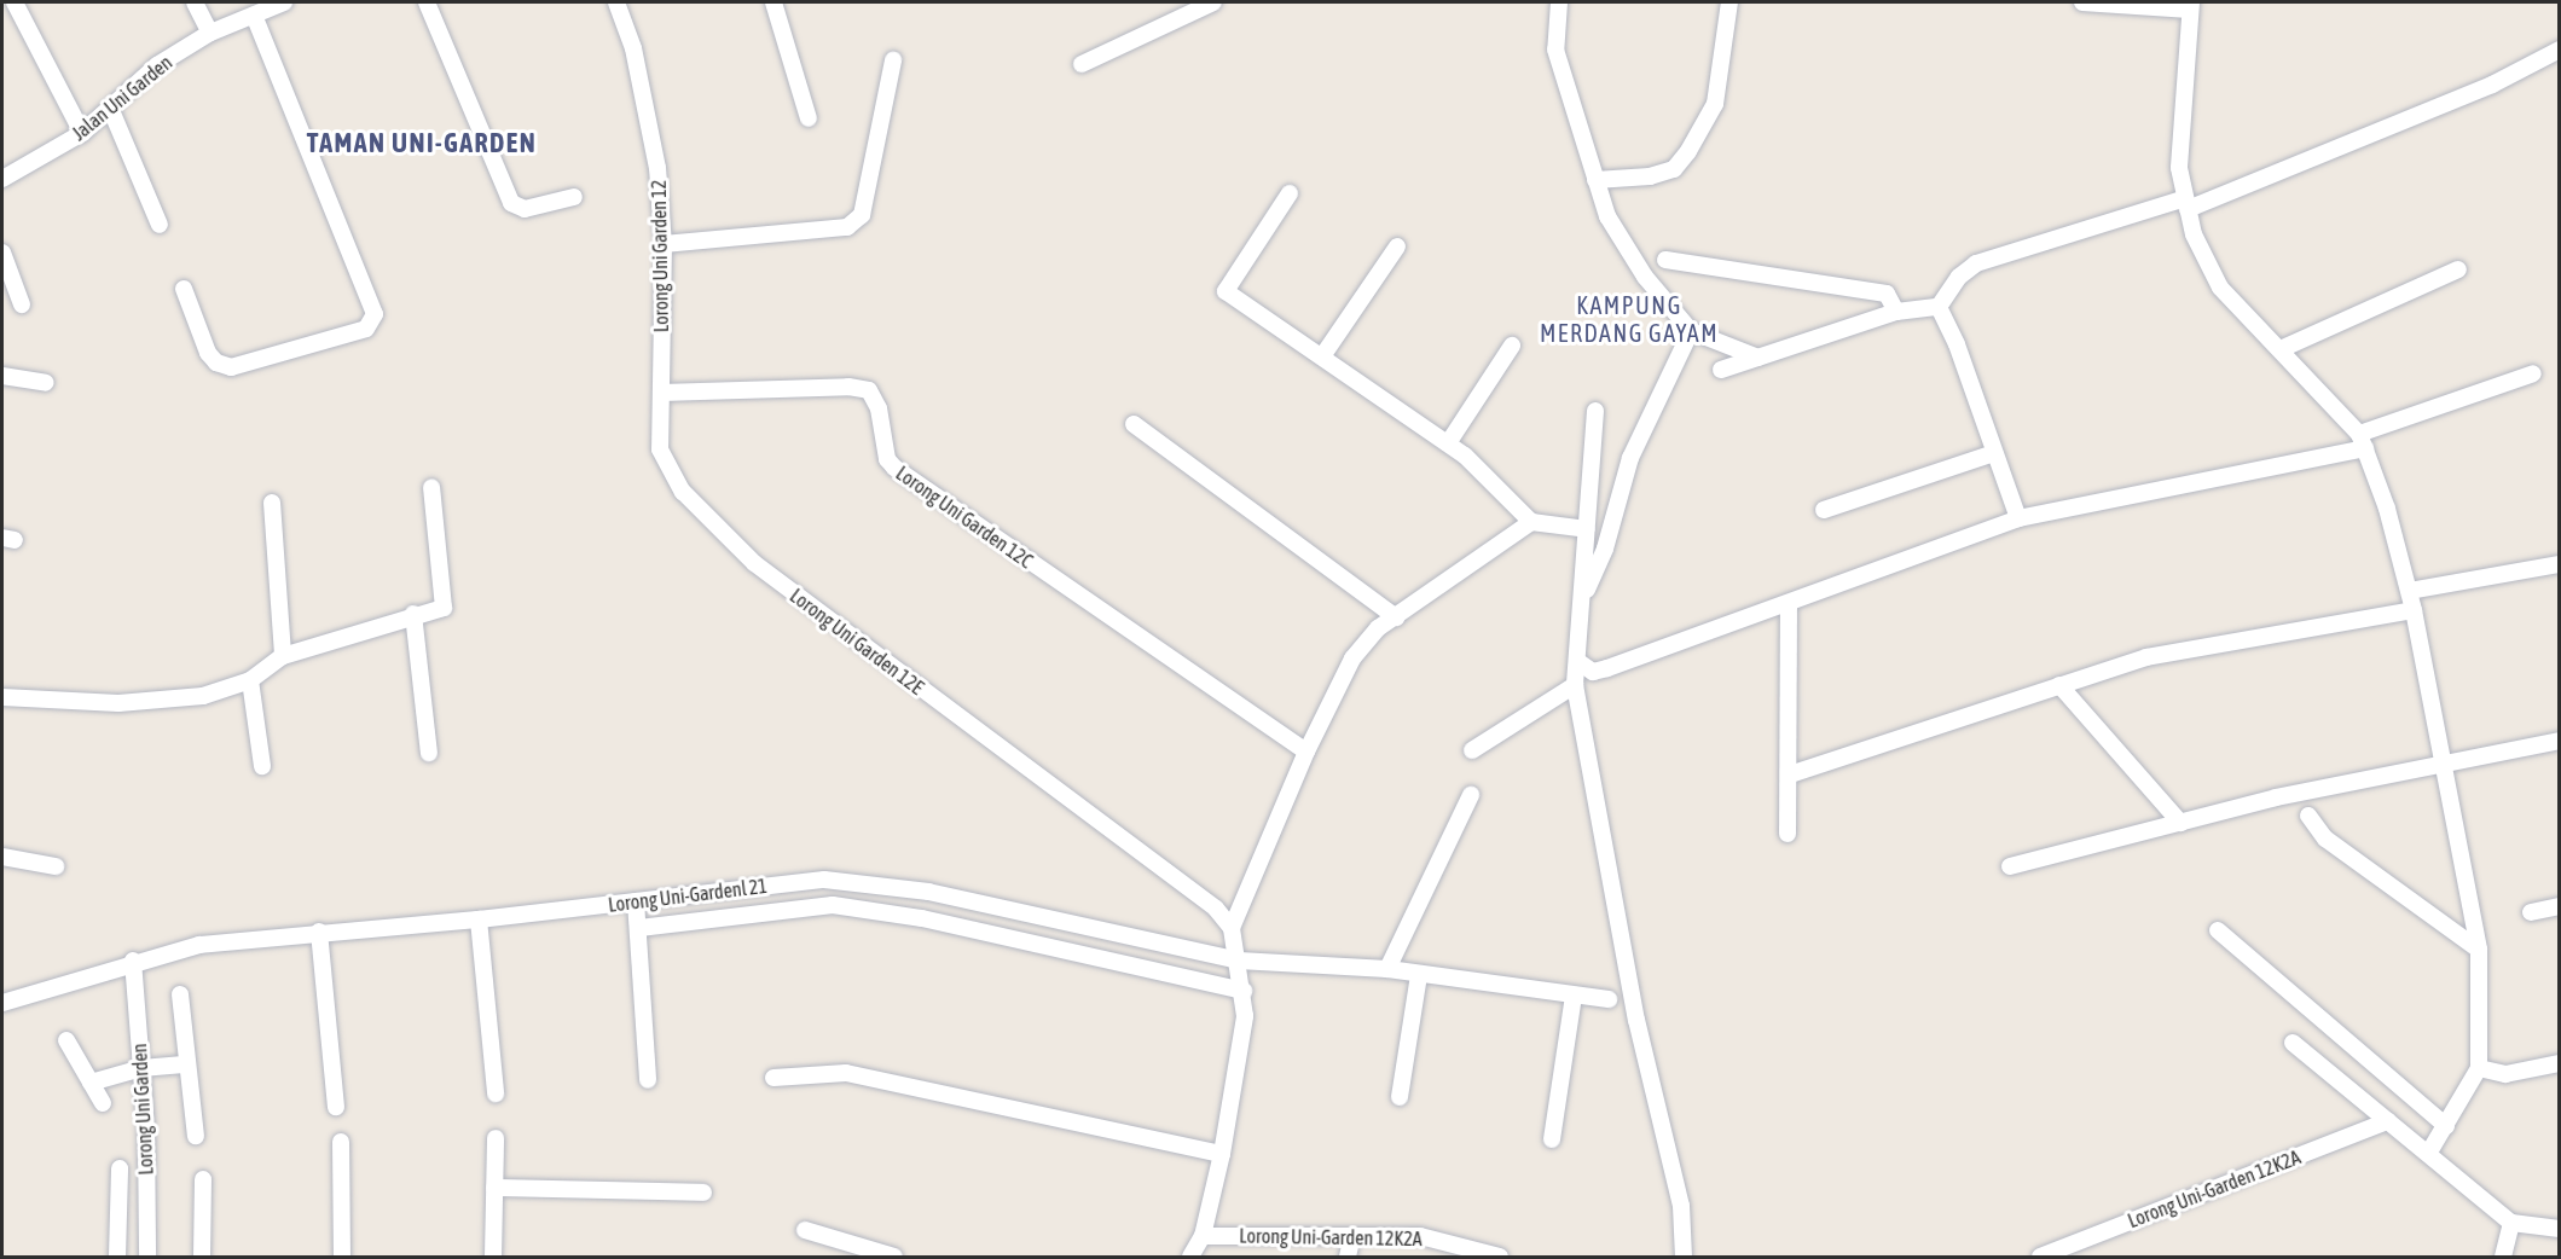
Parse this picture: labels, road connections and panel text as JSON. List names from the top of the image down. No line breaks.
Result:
{"streets":{"street":["Jalan Uni Garden","Lorong Uni Garden 12","Lorong Uni Garden 12C","Lorong Uni Garden 12E","Lorong Uni-Gardenl 21","Lorong Uni Garden","Lorong Uni-Garden 12K2A"]},"crossings":[["Lorong Uni Garden 12","Lorong Uni Garden 12C"],["Lorong Uni Garden 12","Lorong Uni Garden 12E"],["Lorong Uni-Gardenl 21","Lorong Uni Garden"]],"districts":["TAMAN UNI-GARDEN","KAMPUNG MERDANG GAYAM"]}
